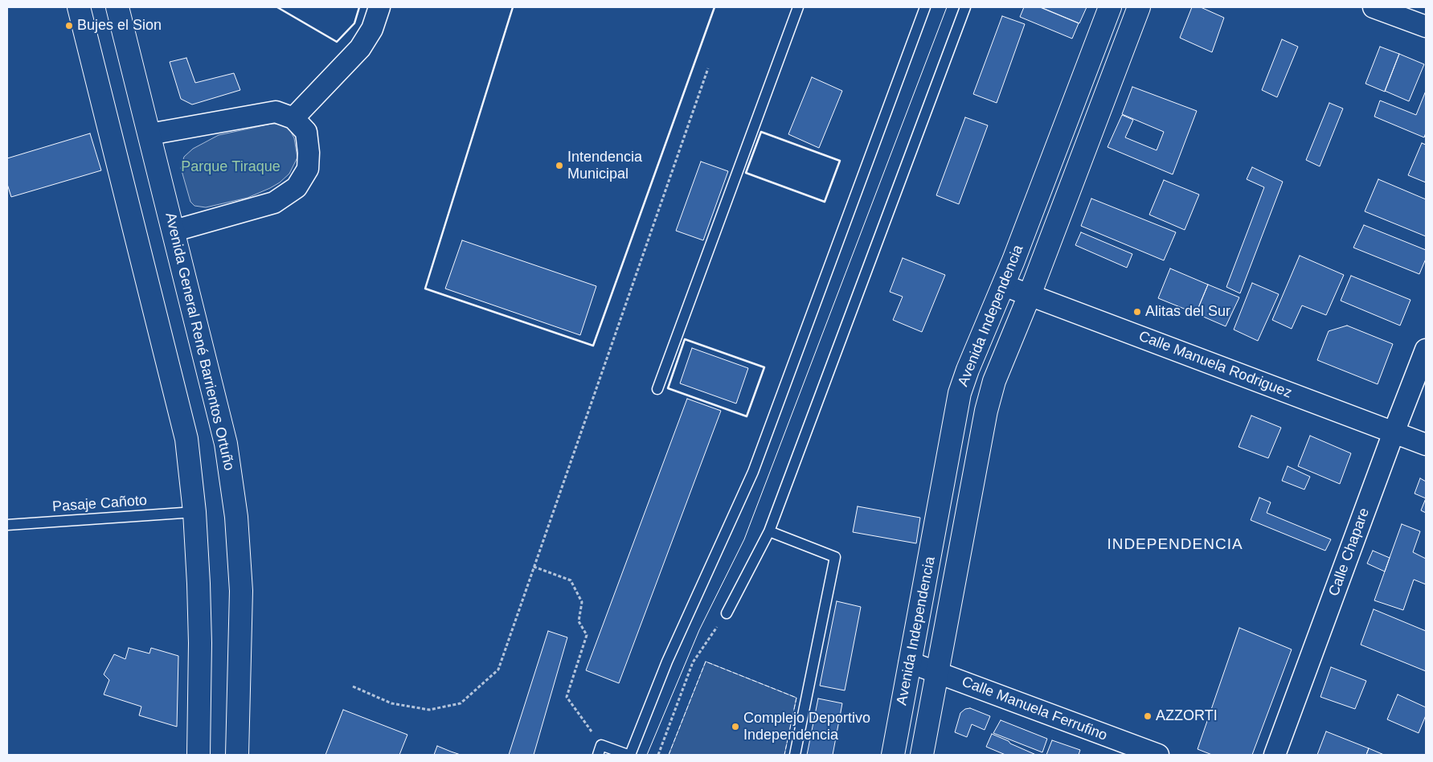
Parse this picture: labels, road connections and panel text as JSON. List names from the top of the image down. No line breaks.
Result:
{"streets":{"main road":["Avenida Independencia","Avenida General René Barrientos Ortuño"],"street":["Calle Manuela Rodriguez","Calle Chapare","Calle Manuela Ferrufino"],"lane":["Pasaje Cañoto"]},"crossings":[["Avenida Independencia","Calle Manuela Rodriguez"],["Avenida Independencia","Calle Manuela Ferrufino"],["Calle Manuela Rodriguez","Calle Chapare"]],"districts":["INDEPENDENCIA"],"parks":["Parque Tiraque"],"places":["Bujes el Sion","Intendencia Municipal","Alitas del Sur","AZZORTI","Complejo Deportivo Independencia"]}
